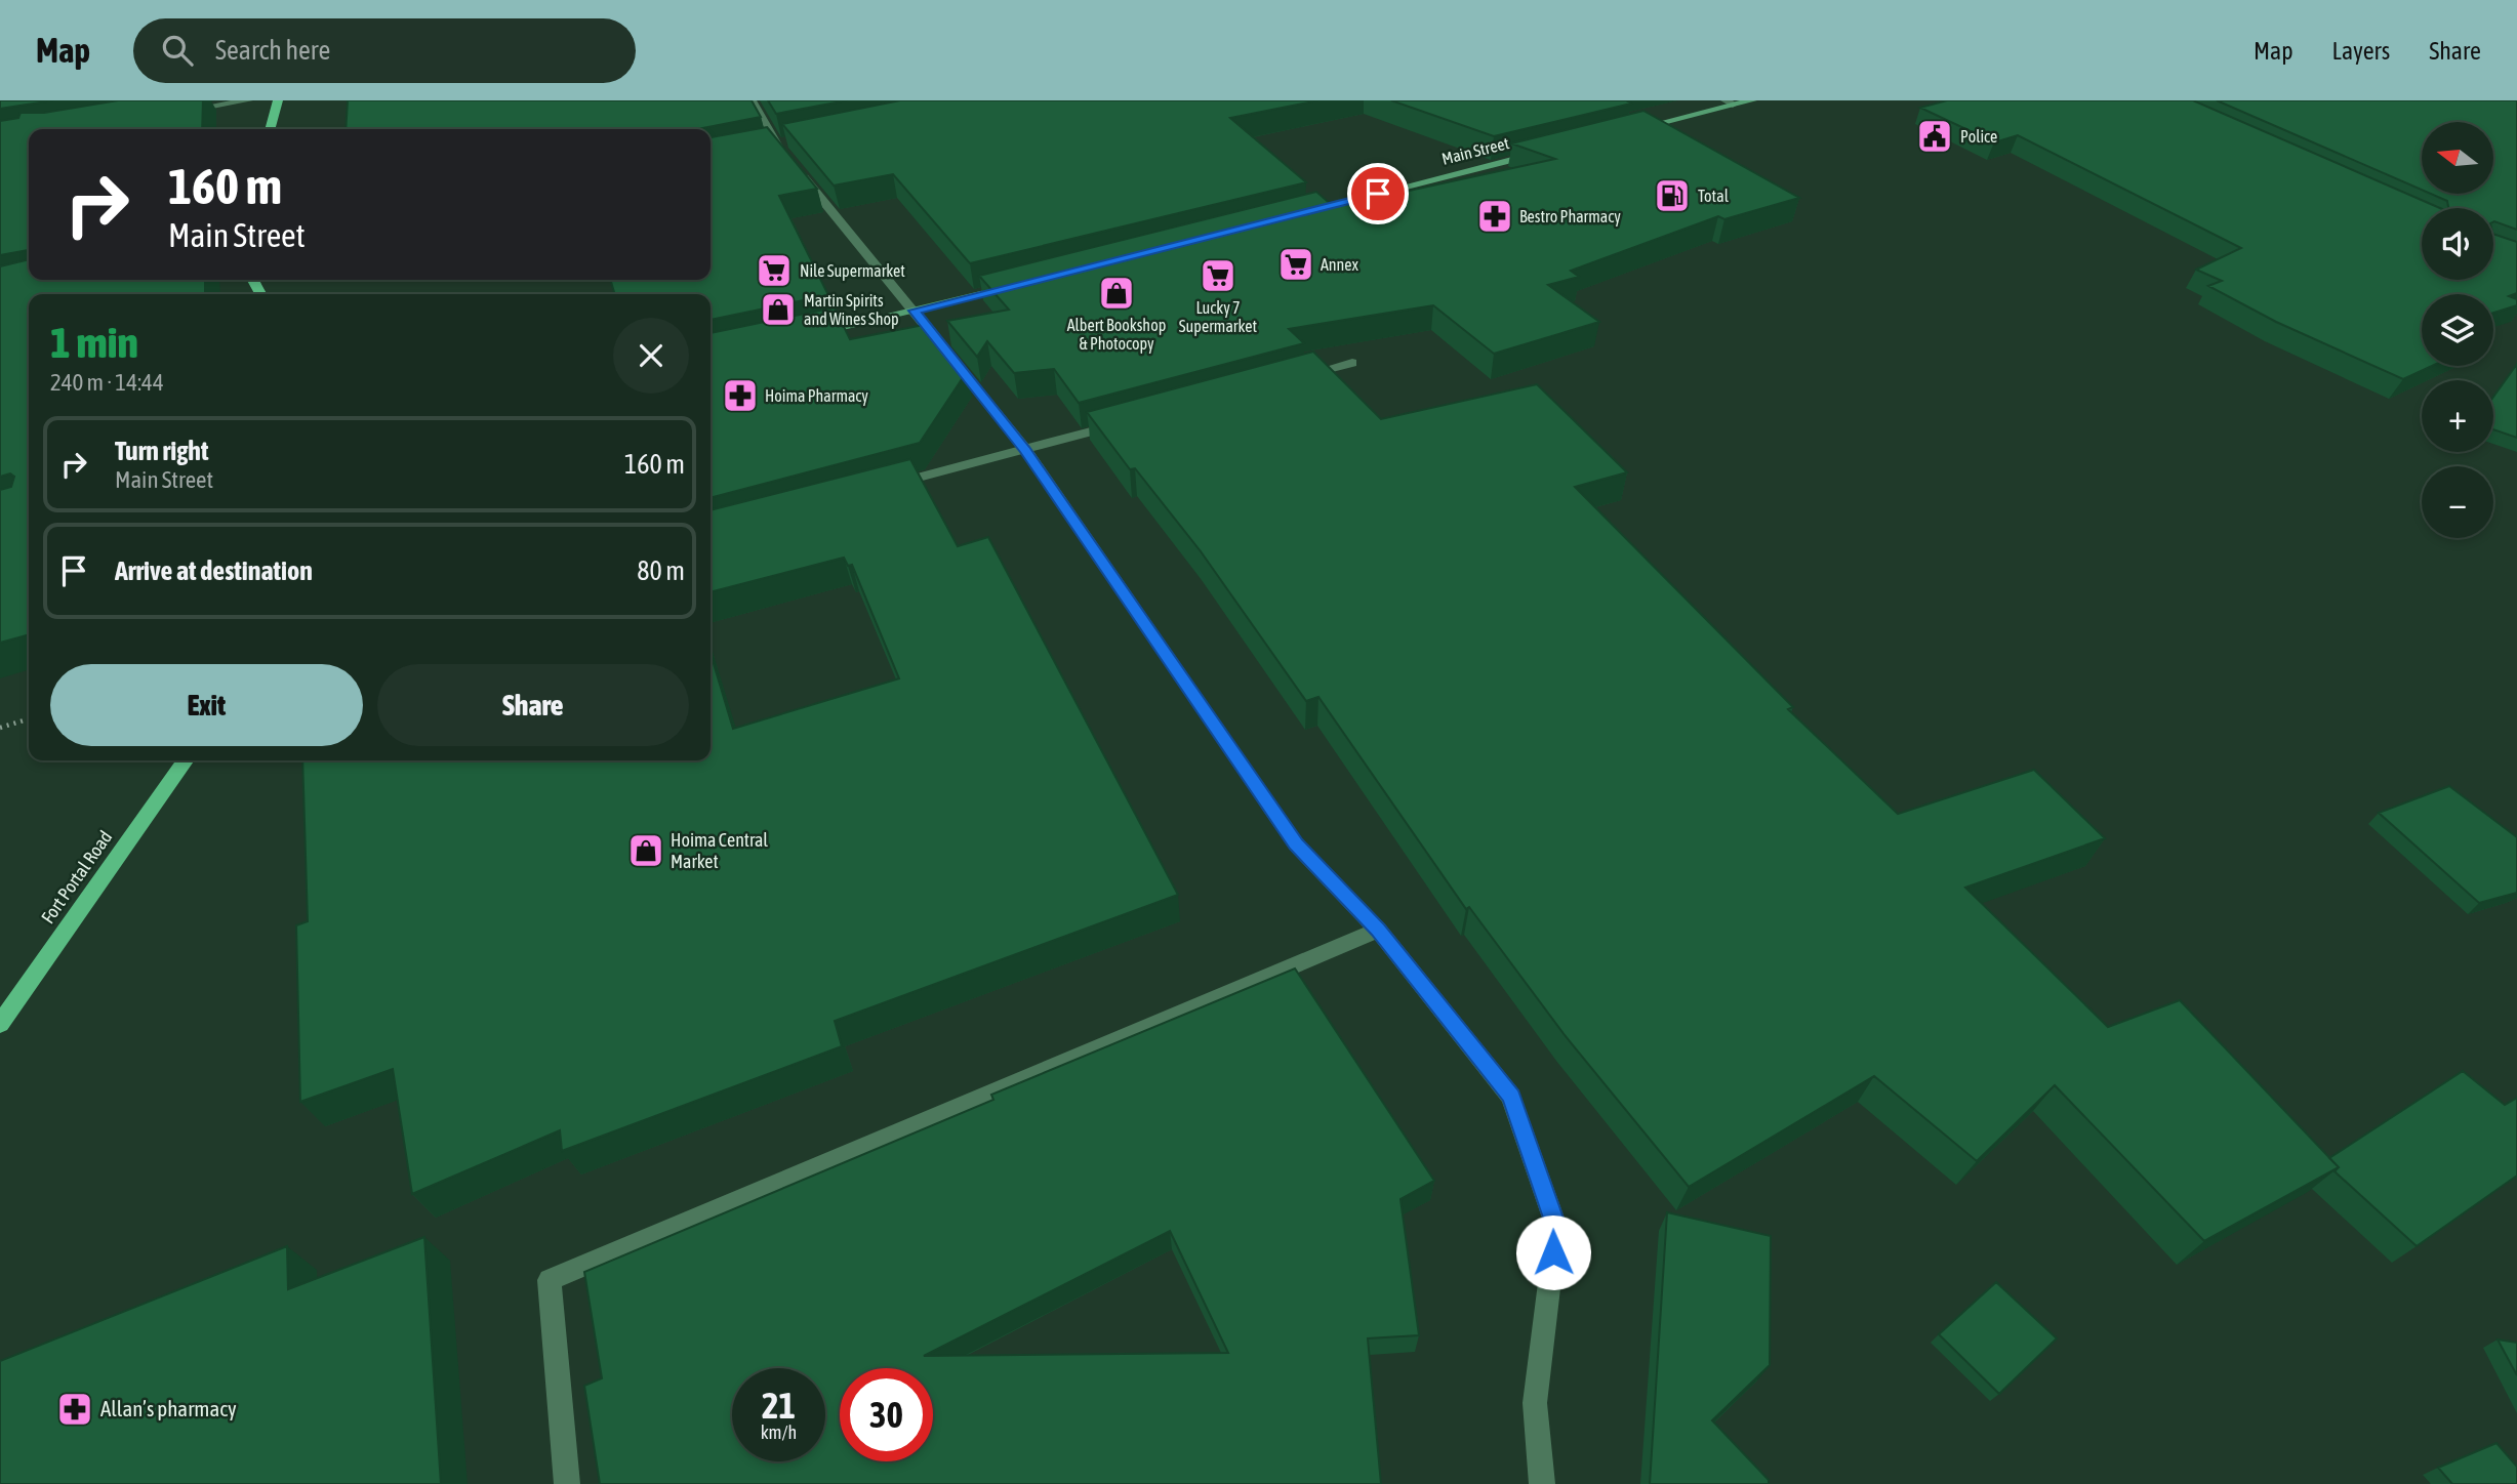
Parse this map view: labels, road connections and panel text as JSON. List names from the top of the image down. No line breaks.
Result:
{"streets":{"main road":["Fort Portal Road"],"street":["Main Street"]},"places":{"public building":["Police"],"fuel station":["Total"],"pharmacy":["Bestro Pharmacy","Hoima Pharmacy","Allan’s pharmacy"],"supermarket":["Annex","Nile Supermarket","Lucky 7 Supermarket"],"shop":["Albert Bookshop & Photocopy","Martin Spirits and Wines Shop","Hoima Central Market"]},"north":"left","page":{"header":"Map","search":"Search here","nav":["Map","Layers","Share"],"map_buttons":["+","−"],"turn":["160 m","Main Street"],"heading":["1 min","240 m · 14:44"],"list":[{"name":"Turn right","note":"Main Street","value":"160 m"},{"name":"Arrive at destination","value":"80 m"}],"buttons":["Exit","Share"],"speed":"21 km/h","limit":"30"}}
